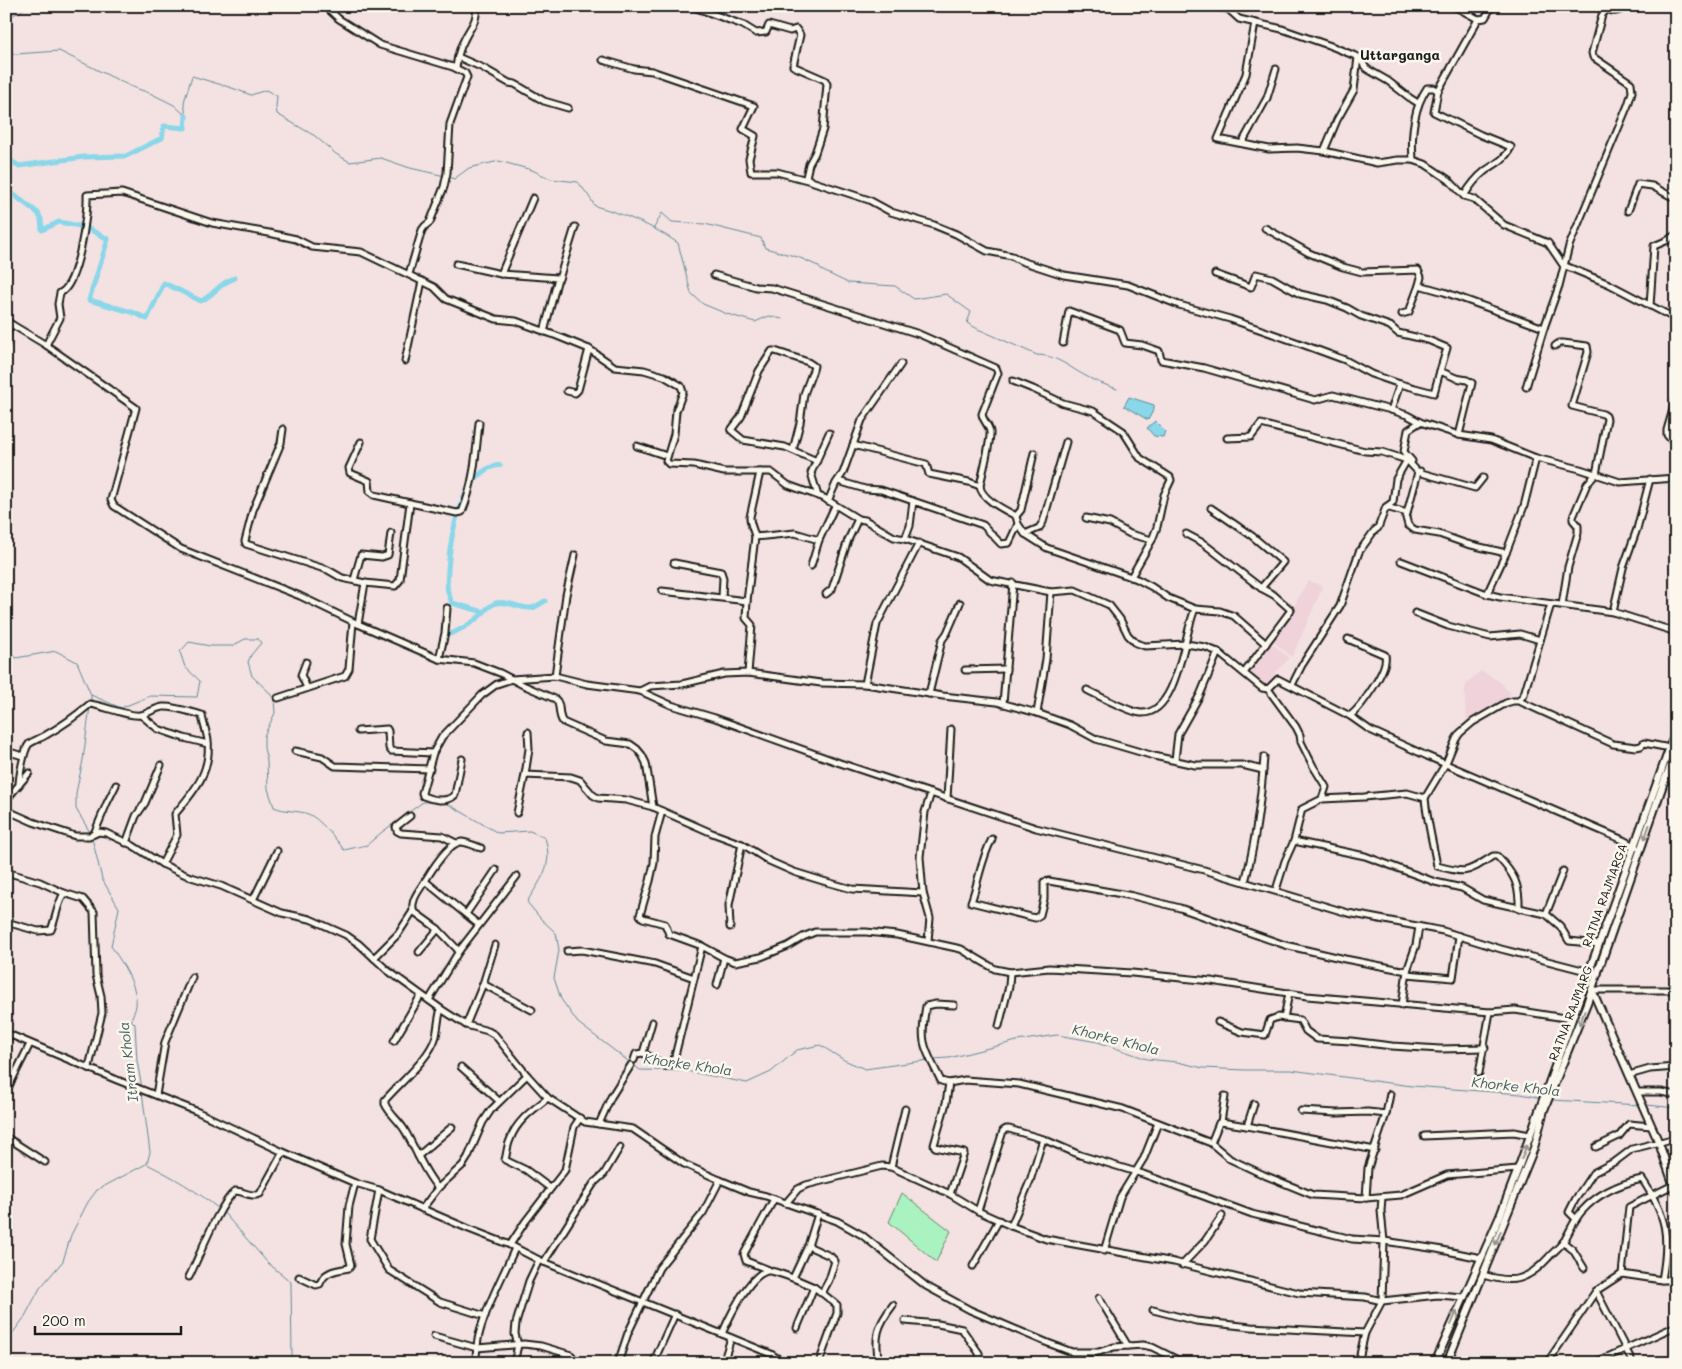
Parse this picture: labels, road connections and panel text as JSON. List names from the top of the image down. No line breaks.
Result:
{"streets":{"main road":["RATNA RAJMARGA","RATNA RAJMARG"]},"crossings":[["RATNA RAJMARGA","RATNA RAJMARG"]],"districts":["Uttarganga"],"water":["Khorke Khola","Itram Khola"],"scale_bar":"200 m"}
